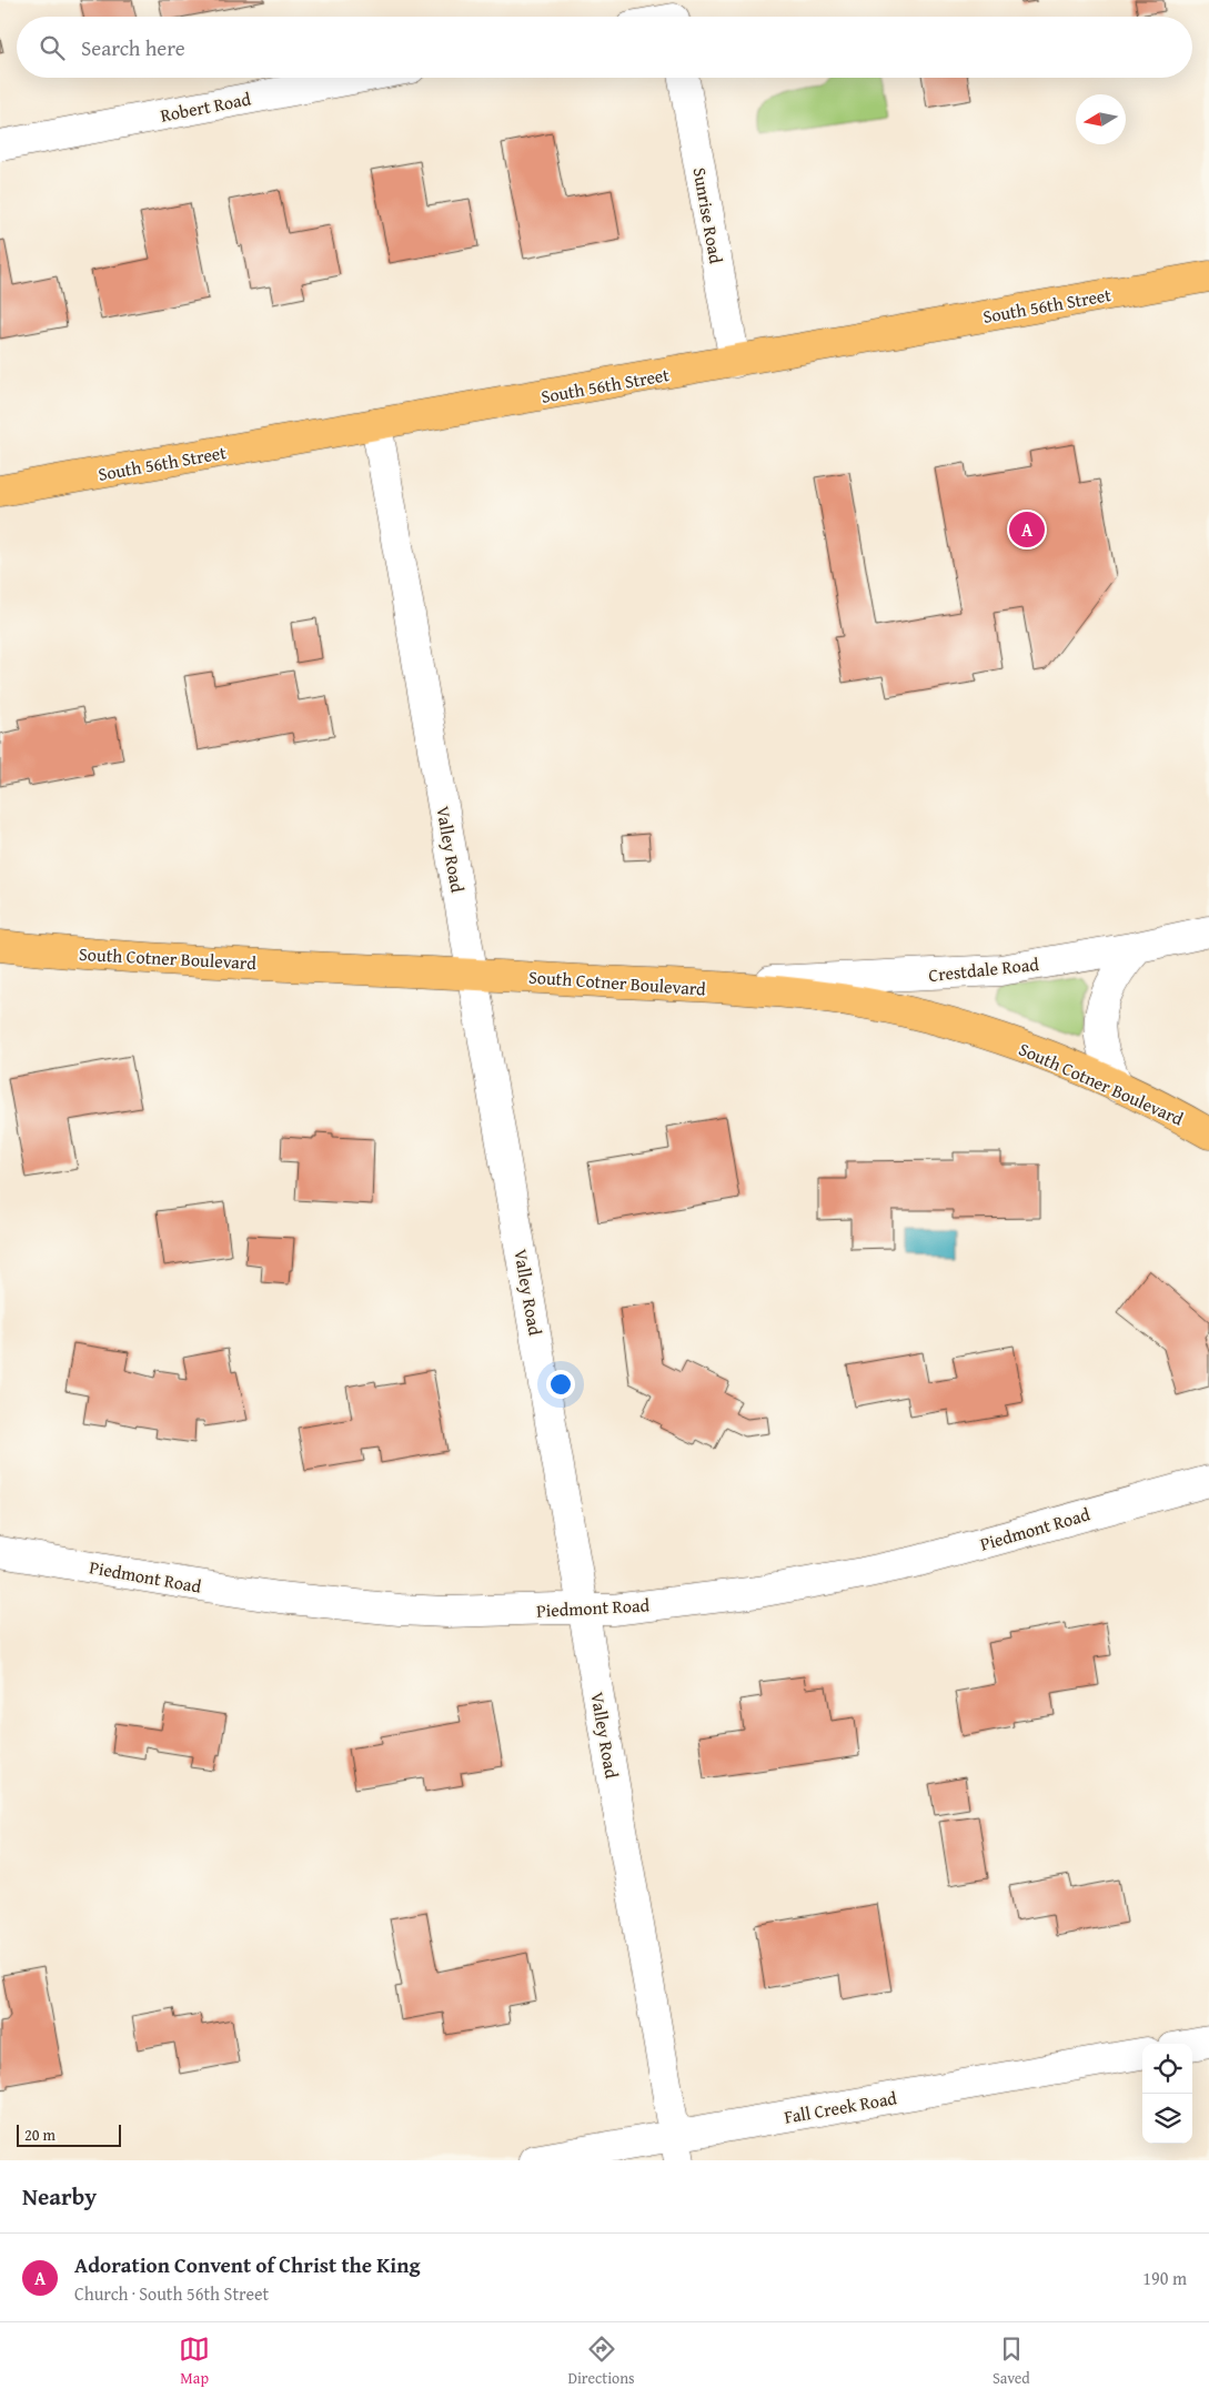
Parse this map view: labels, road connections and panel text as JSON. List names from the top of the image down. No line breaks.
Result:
{"streets":{"main road":["South 56th Street","South Cotner Boulevard"],"street":["Robert Road","Sunrise Road","Valley Road","Crestdale Road","Piedmont Road","Fall Creek Road"]},"crossings":[["Sunrise Road","South 56th Street"],["South 56th Street","Valley Road"],["Valley Road","South Cotner Boulevard"],["Valley Road","Piedmont Road"],["Valley Road","Fall Creek Road"],["South Cotner Boulevard","Crestdale Road"]],"scale_bar":"20 m","north":"left","page":{"search":"Search here","pins":"A","scale":"20 m","heading":"Nearby","list":[{"mark":"A","name":"Adoration Convent of Christ the King","note":"Church · South 56th Street","value":"190 m"}],"nav":["Map","Directions","Saved"]}}
